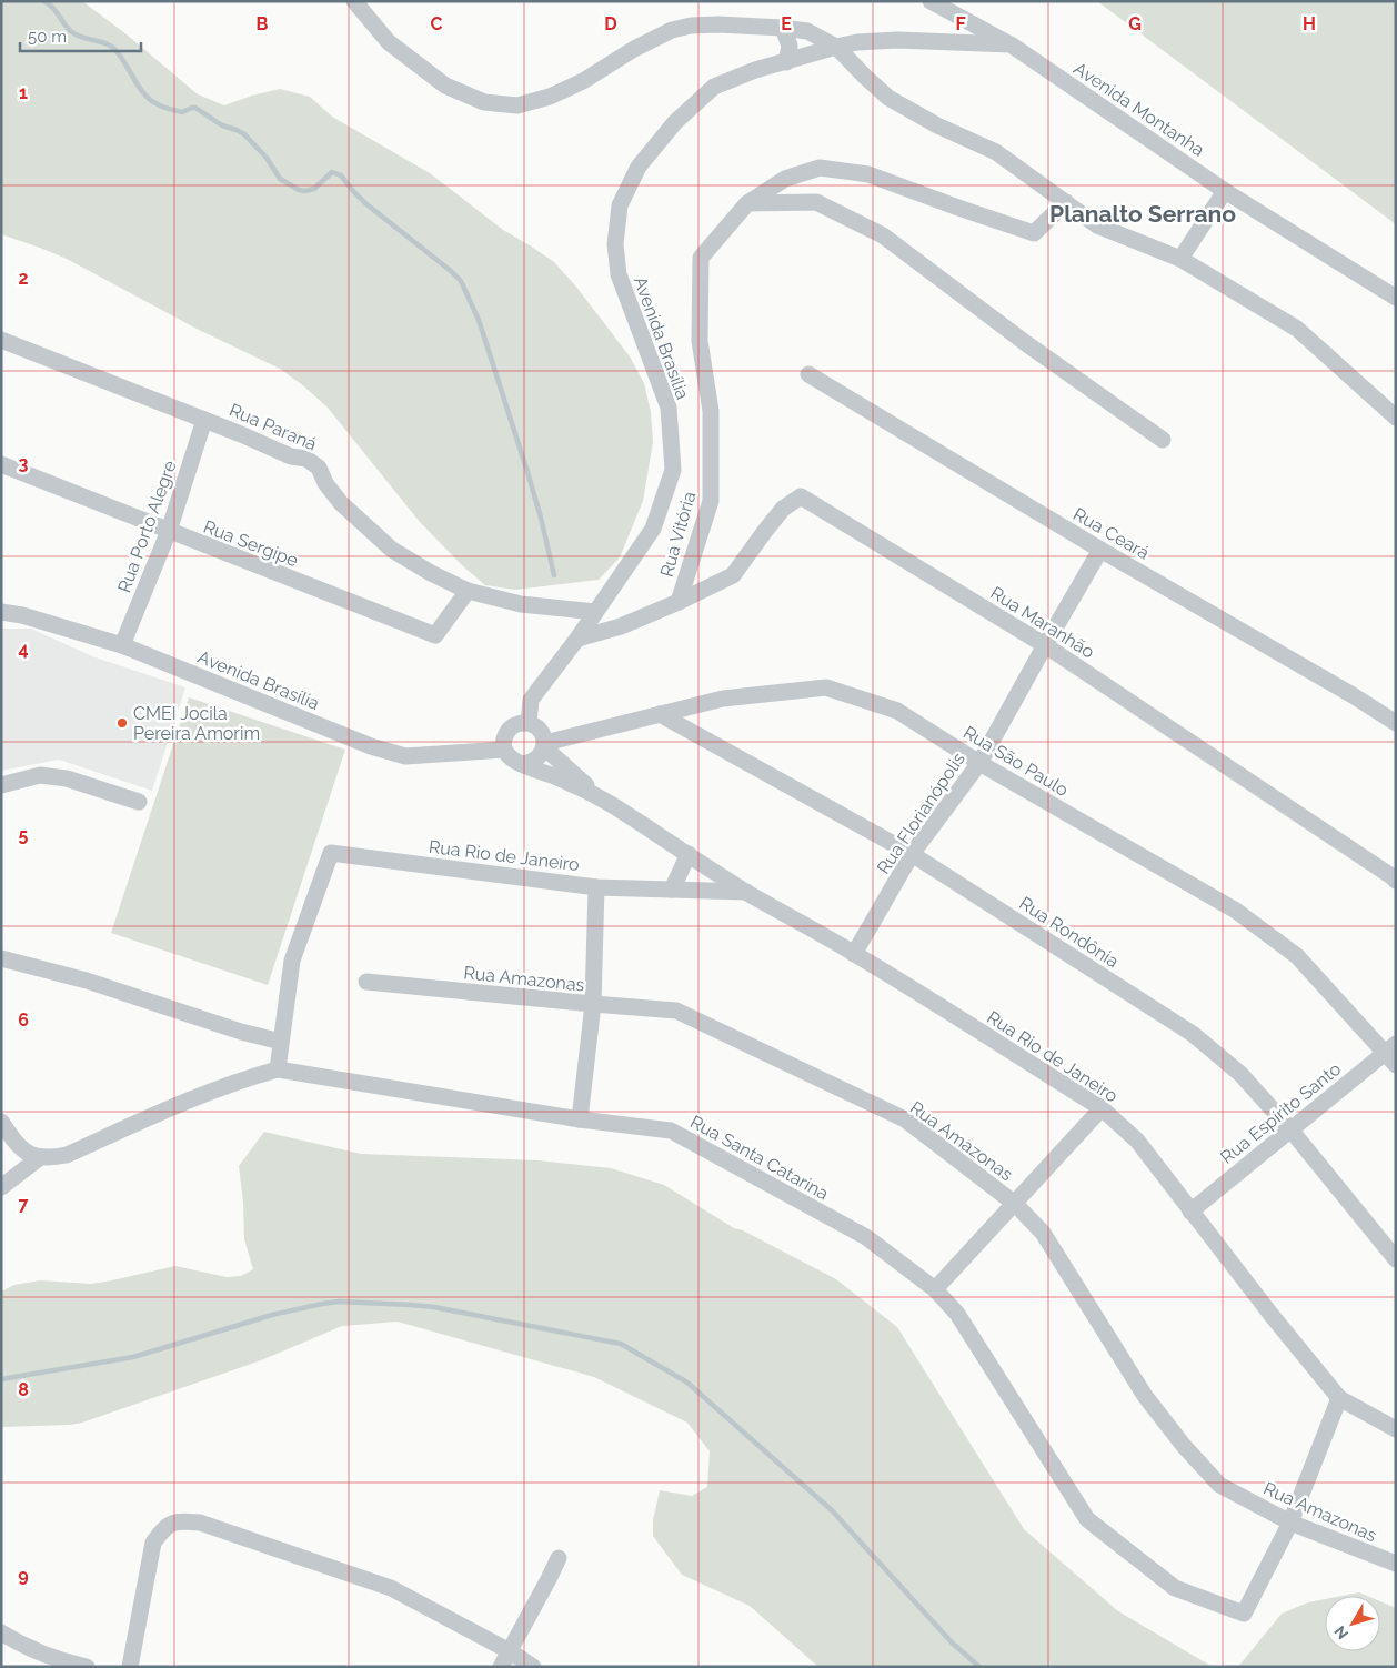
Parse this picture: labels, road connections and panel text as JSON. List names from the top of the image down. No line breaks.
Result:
{"streets":{"street":["Avenida Montanha","Avenida Brasília","Rua Paraná","Rua Porto Alegre","Rua Ceará","Rua Vitória","Rua Sergipe","Rua Maranhão","Rua São Paulo","Rua Florianópolis","Rua Rio de Janeiro","Rua Rondônia","Rua Amazonas","Rua Espírito Santo","Rua Santa Catarina"]},"crossings":[["Avenida Brasília","Rua Paraná"],["Avenida Brasília","Rua Porto Alegre"],["Avenida Brasília","Rua Vitória"],["Avenida Brasília","Rua São Paulo"],["Avenida Brasília","Rua Rio de Janeiro"],["Rua Paraná","Rua Porto Alegre"],["Rua Paraná","Rua Sergipe"],["Rua Porto Alegre","Rua Sergipe"],["Rua Ceará","Rua Florianópolis"],["Rua Vitória","Rua Maranhão"],["Rua Maranhão","Rua Florianópolis"],["Rua São Paulo","Rua Florianópolis"],["Rua São Paulo","Rua Rio de Janeiro"],["Rua São Paulo","Rua Rondônia"],["Rua São Paulo","Rua Espírito Santo"],["Rua Florianópolis","Rua Rio de Janeiro"],["Rua Florianópolis","Rua Rondônia"],["Rua Rio de Janeiro","Rua Espírito Santo"],["Rua Rondônia","Rua Espírito Santo"],["Rua Amazonas","Rua Santa Catarina"]],"districts":["Planalto Serrano"],"places":["CMEI Jocila Pereira Amorim"],"scale_bar":"50 m","north":"bottom left","grid":{"columns":["B","C","D","E","F","G","H"],"rows":["1","2","3","4","5","6","7","8","9"]}}
